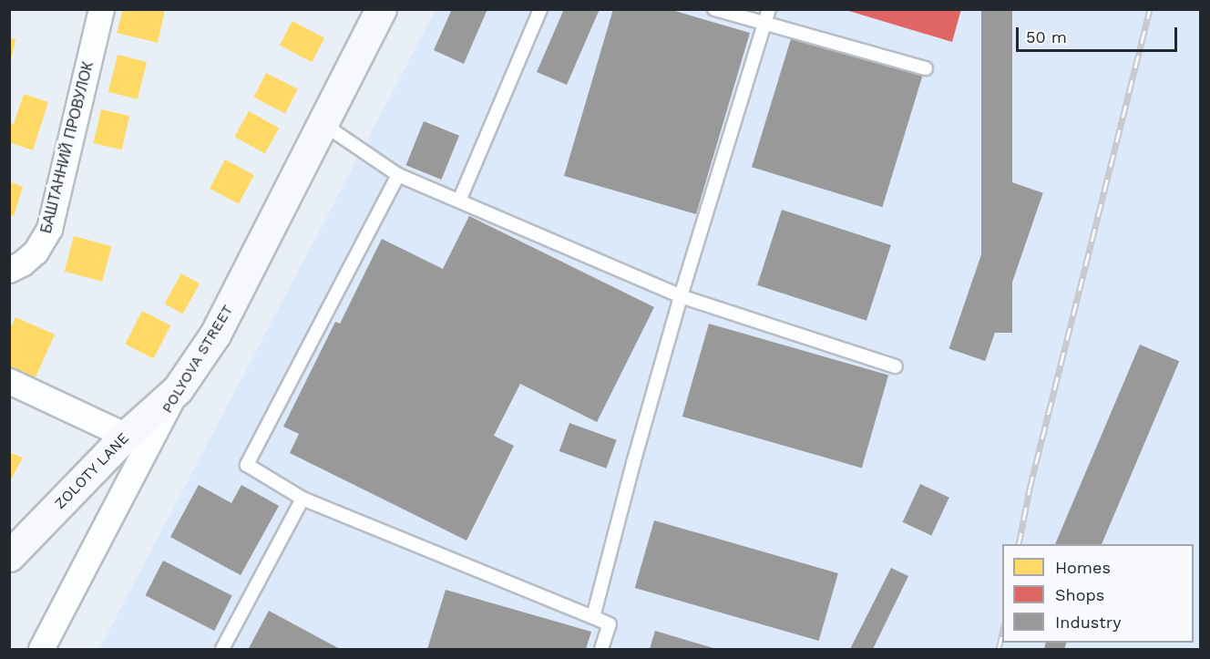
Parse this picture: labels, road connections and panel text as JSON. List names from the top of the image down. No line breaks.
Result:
{"streets":{"main road":["POLYOVA STREET","ZOLOTY LANE"],"street":["БАШТАННИЙ ПРОВУЛОК"]},"crossings":[["POLYOVA STREET","ZOLOTY LANE"]],"legend":["Homes","Shops","Industry"],"scale_bar":"50 m"}
